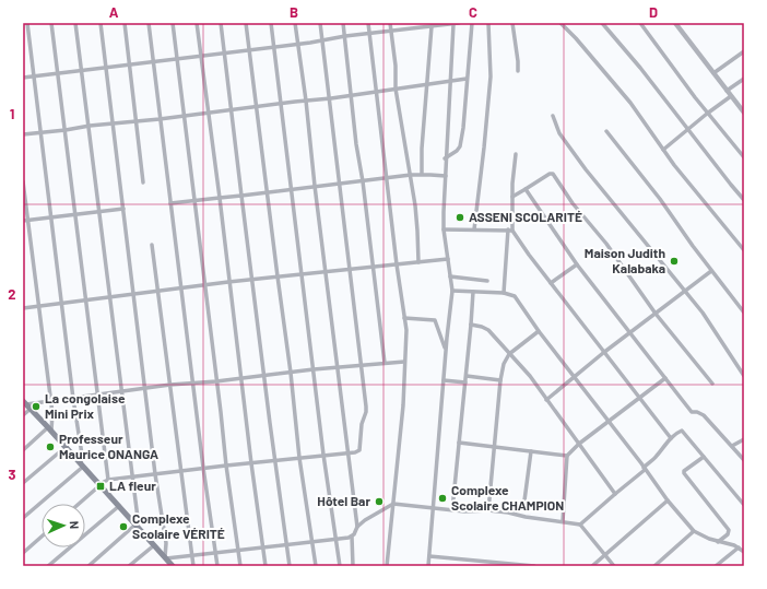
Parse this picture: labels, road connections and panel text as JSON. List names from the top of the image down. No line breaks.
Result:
{"places":{"other":["ASSENI SCOLARITÉ","Maison Judith Kalabaka","La congolaise Mini Prix","Professeur Maurice ONANGA","Complexe Scolaire CHAMPION","Hôtel Bar","Complexe Scolaire VÉRITÉ"],"transit":["LA fleur"]},"north":"right","grid":{"columns":["A","B","C","D"],"rows":["1","2","3"]}}
